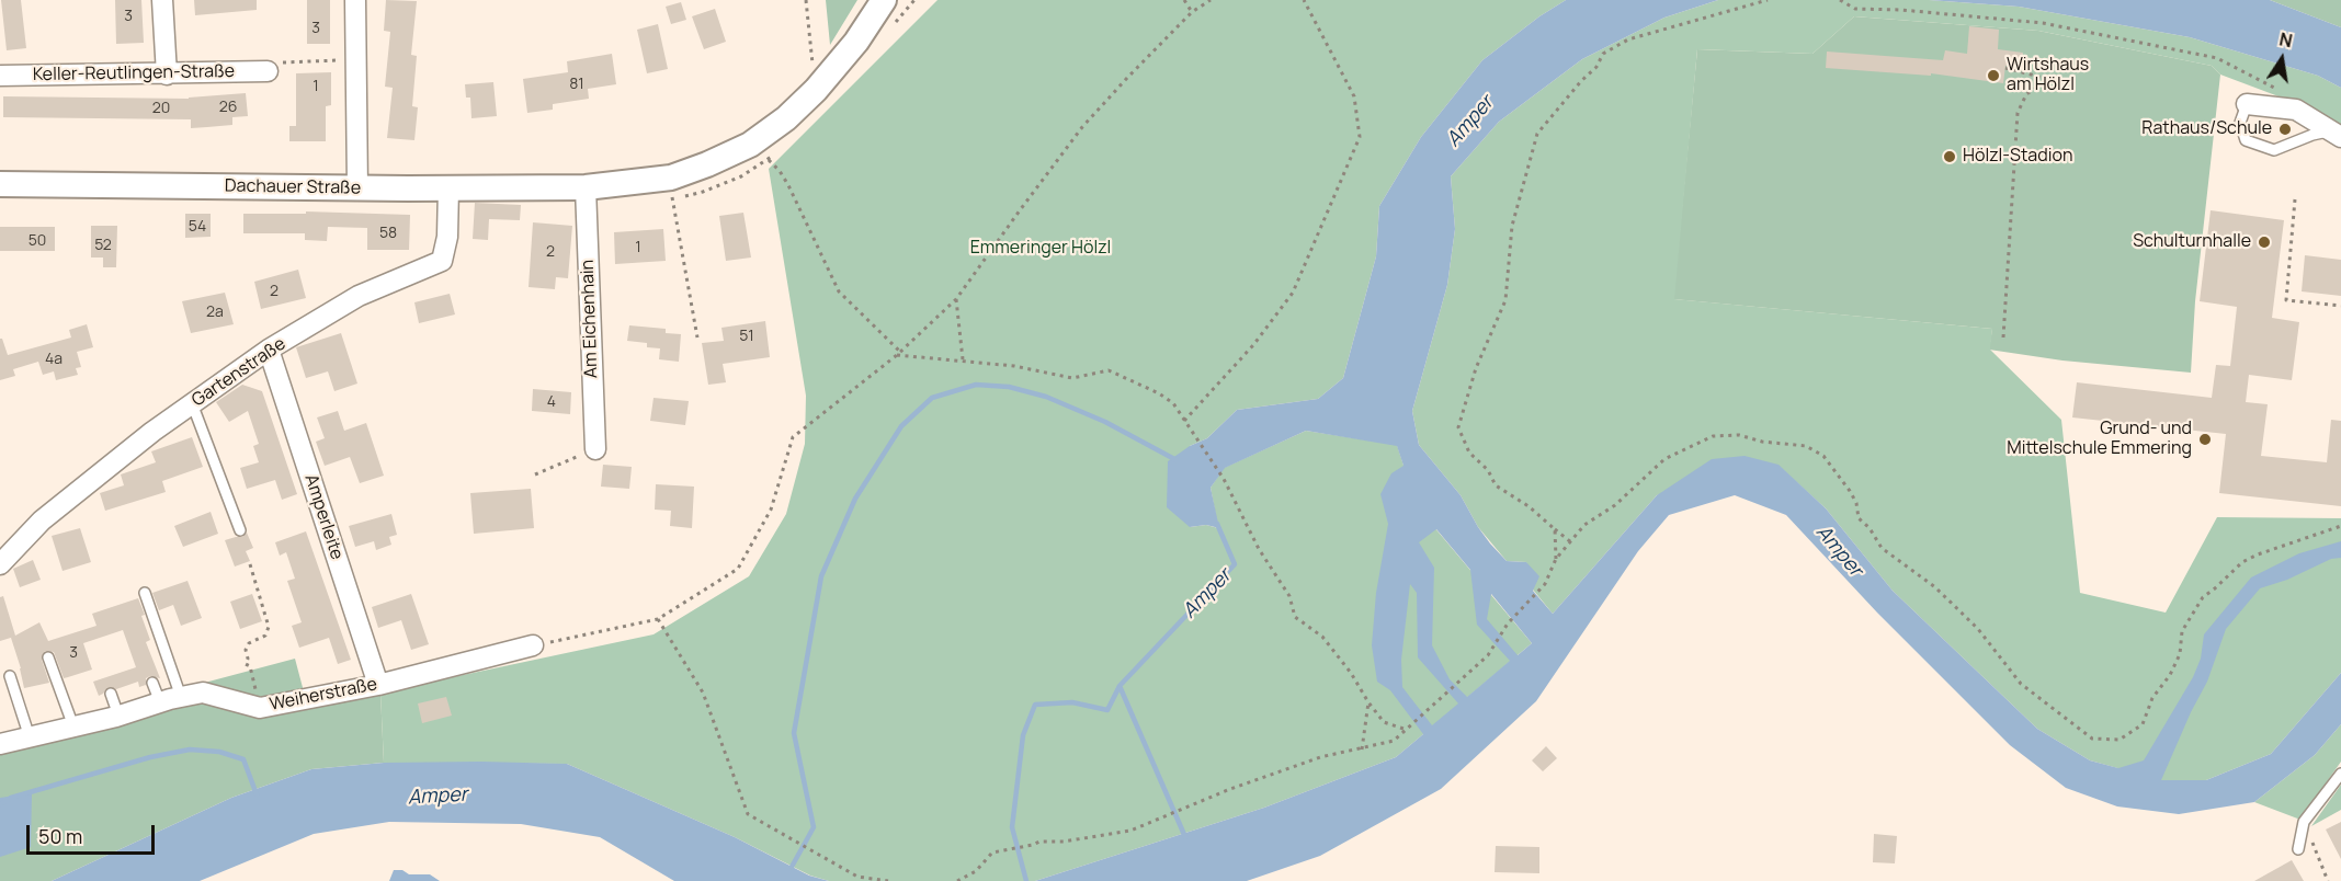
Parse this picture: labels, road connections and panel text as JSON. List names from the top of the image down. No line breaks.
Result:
{"streets":{"street":["Keller-Reutlingen-Straße","Dachauer Straße","Am Eichenhain","Gartenstraße","Amperleite","Weiherstraße"]},"crossings":[["Dachauer Straße","Am Eichenhain"],["Dachauer Straße","Gartenstraße"],["Gartenstraße","Amperleite"],["Amperleite","Weiherstraße"]],"water":["Amper"],"parks":["Emmeringer Hölzl"],"places":["Wirtshaus am Hölzl","Rathaus/Schule","Hölzl-Stadion","Schulturnhalle","Grund- und Mittelschule Emmering"],"house_numbers":["3","3","81","1","26","20","54","58","50","52","1","2","2","2a","51","4a","4","3"],"scale_bar":"50 m","north":"top"}
